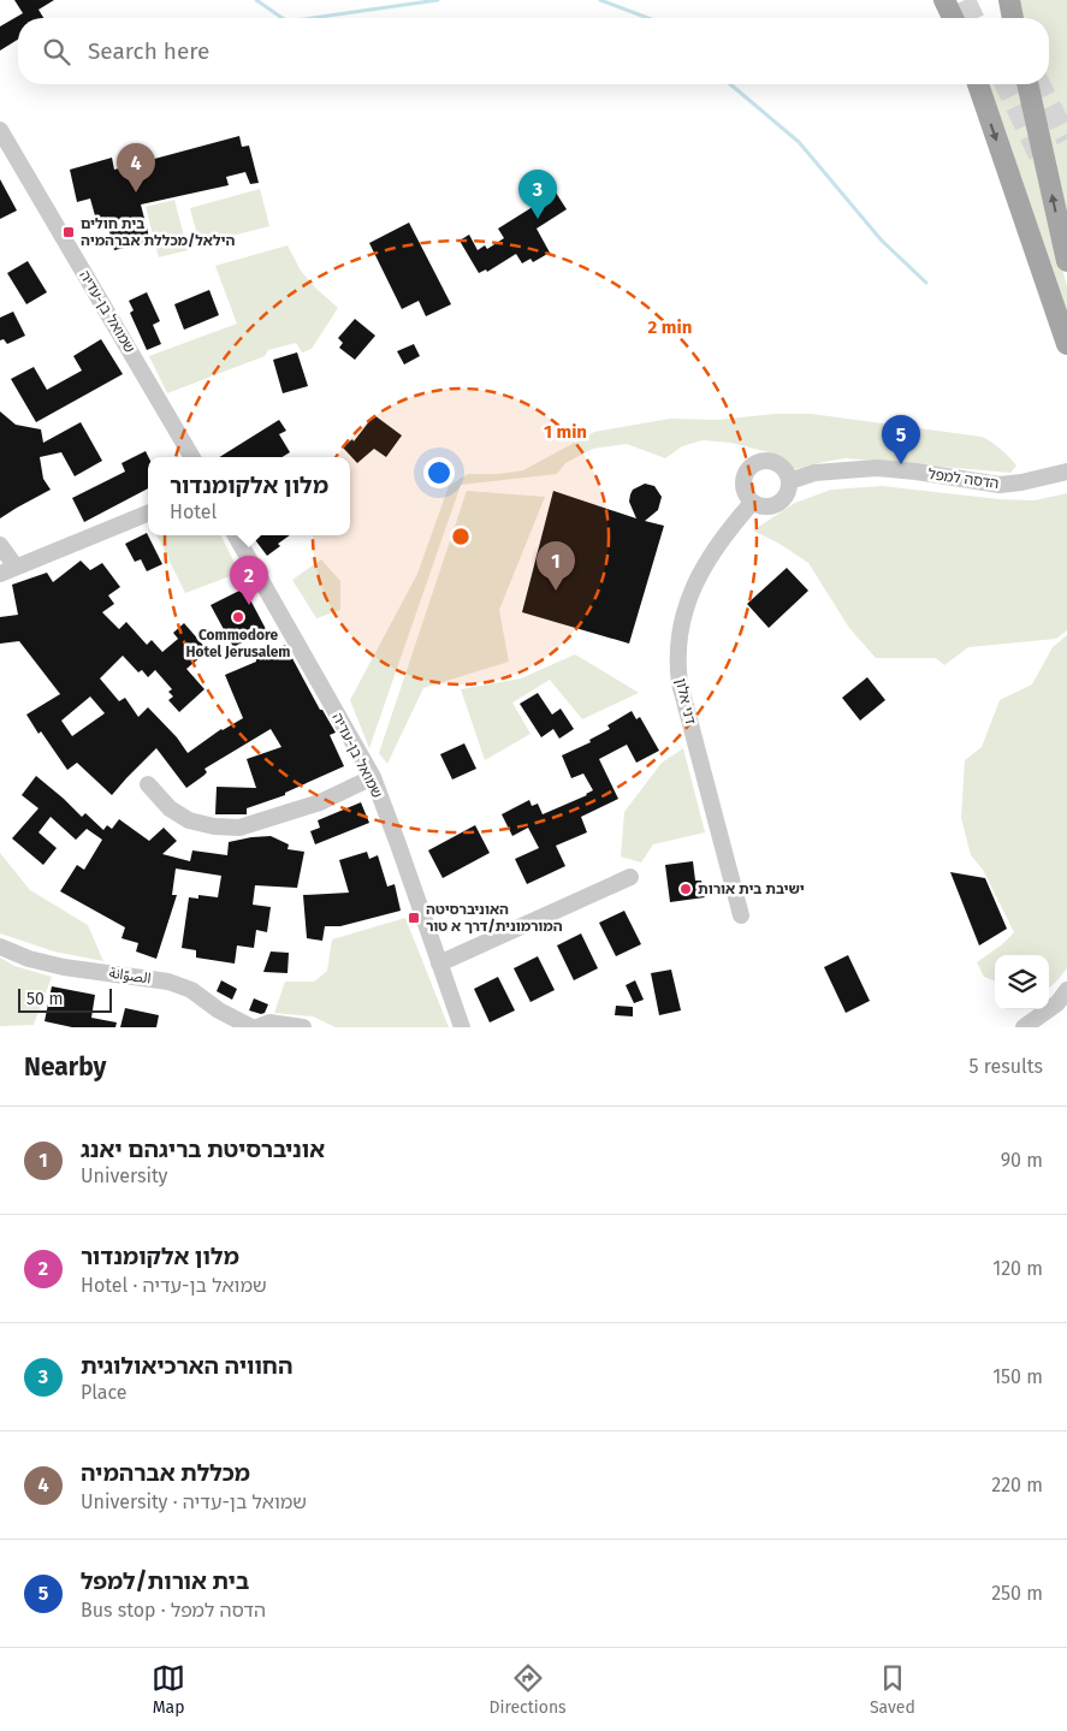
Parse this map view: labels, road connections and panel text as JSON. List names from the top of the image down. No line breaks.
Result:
{"streets":{"street":["שמואל בן-עדיה","הדסה למפל","דני אלון","الصوّانة"]},"crossings":[["הדסה למפל","דני אלון"]],"places":{"transit":["בית חולים הילאל/מכללת אברהמיה","האוניברסיטה המורמונית/דרך א טור"],"other":["Commodore Hotel Jerusalem","ישיבת בית אורות"]},"scale_bar":"50 m","page":{"search":"Search here","pins":["4","3","5","1","2"],"popup":["מלון אלקומנדור","Hotel"],"scale":"50 m","heading":["Nearby","5 results"],"list":[{"mark":"1","name":"אוניברסיטת בריגהם יאנג","note":"University","value":"90 m"},{"mark":"2","name":"מלון אלקומנדור","note":"Hotel · שמואל בן-עדיה","value":"120 m"},{"mark":"3","name":"החוויה הארכיאולוגית","note":"Place","value":"150 m"},{"mark":"4","name":"מכללת אברהמיה","note":"University · שמואל בן-עדיה","value":"220 m"},{"mark":"5","name":"בית אורות/למפל","note":"Bus stop · הדסה למפל","value":"250 m"}],"nav":["Map","Directions","Saved"]},"rings":["2 min","1 min"]}
